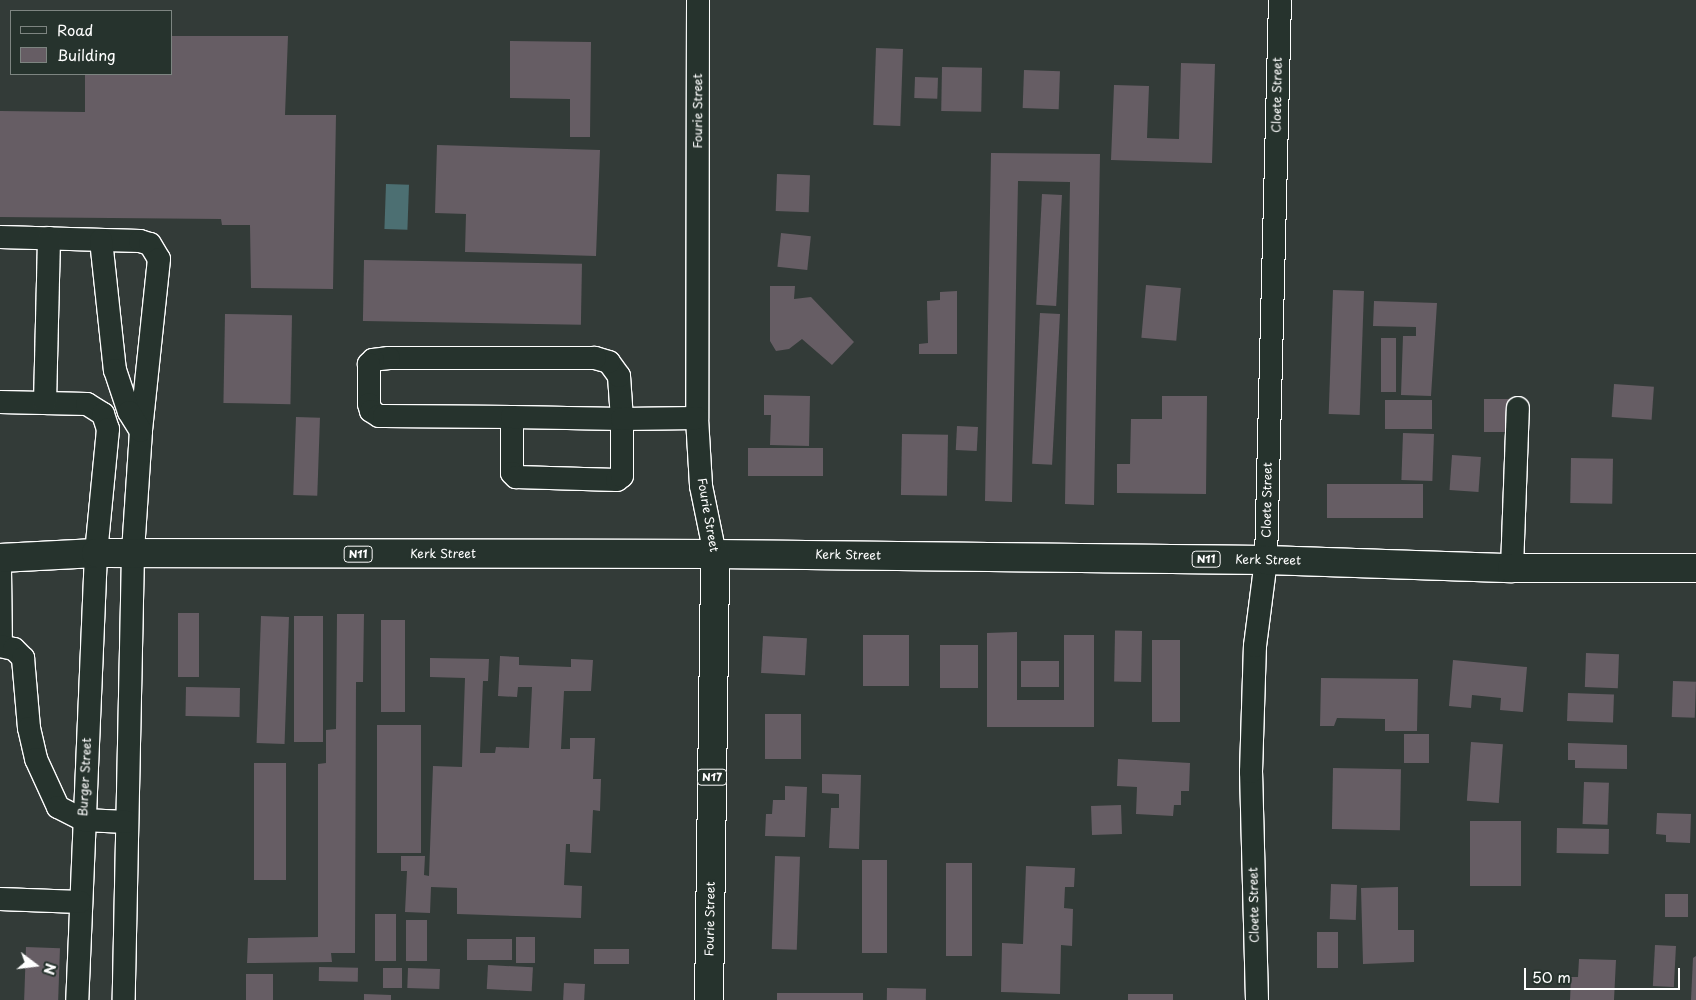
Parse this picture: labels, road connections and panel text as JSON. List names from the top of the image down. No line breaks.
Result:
{"streets":{"highway":["Fourie Street","N11","Kerk Street","N17"],"street":["Cloete Street","Burger Street"]},"crossings":[["Cloete Street","Kerk Street"],["Fourie Street","Kerk Street"],["Kerk Street","Burger Street"]],"legend":["Road","Building"],"scale_bar":"50 m","north":"right"}
